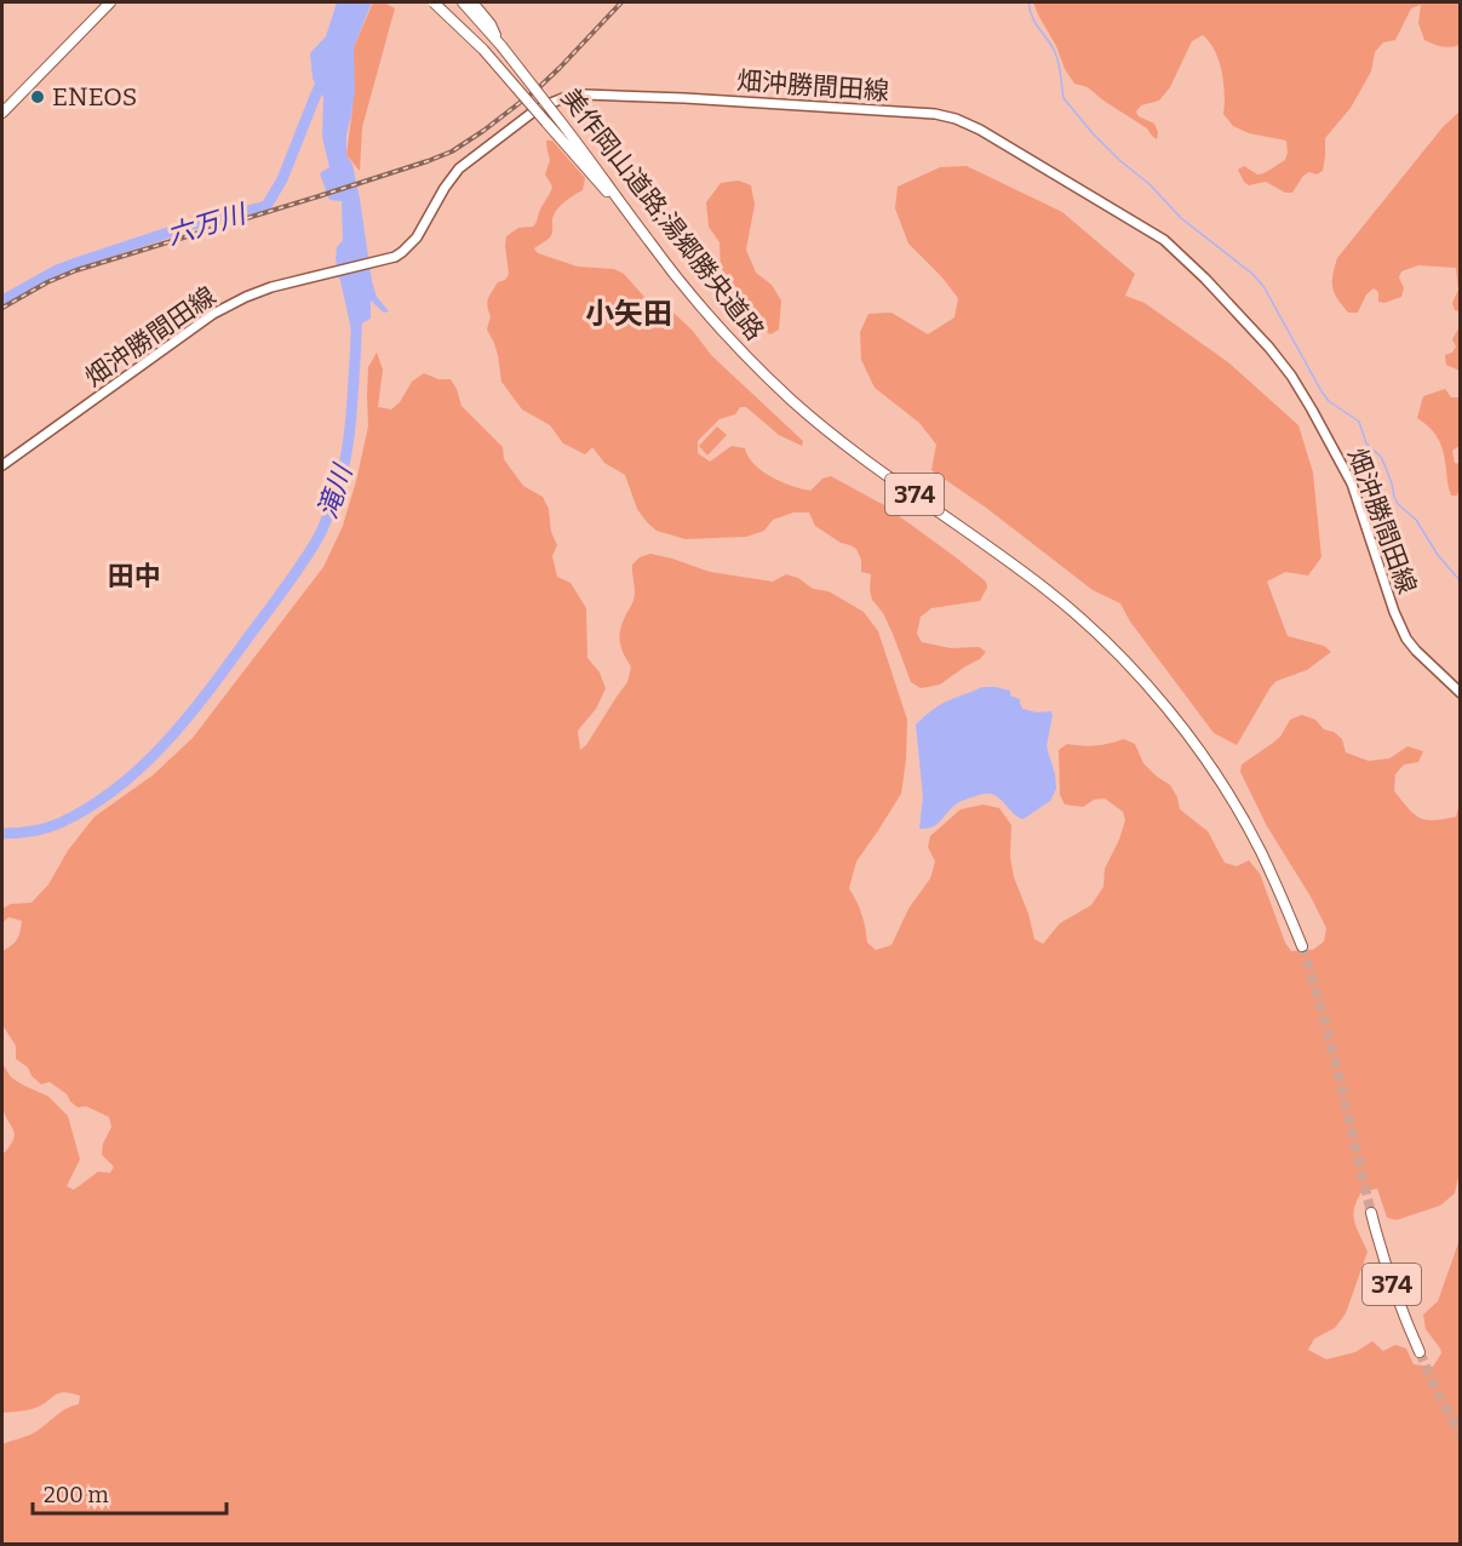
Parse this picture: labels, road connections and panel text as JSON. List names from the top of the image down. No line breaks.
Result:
{"streets":{"highway":["美作岡山道路;湯郷勝央道路","374"],"main road":["畑沖勝間田線"]},"districts":["小矢田","田中"],"water":["六万川","滝川"],"places":["ENEOS"],"scale_bar":"200 m"}
